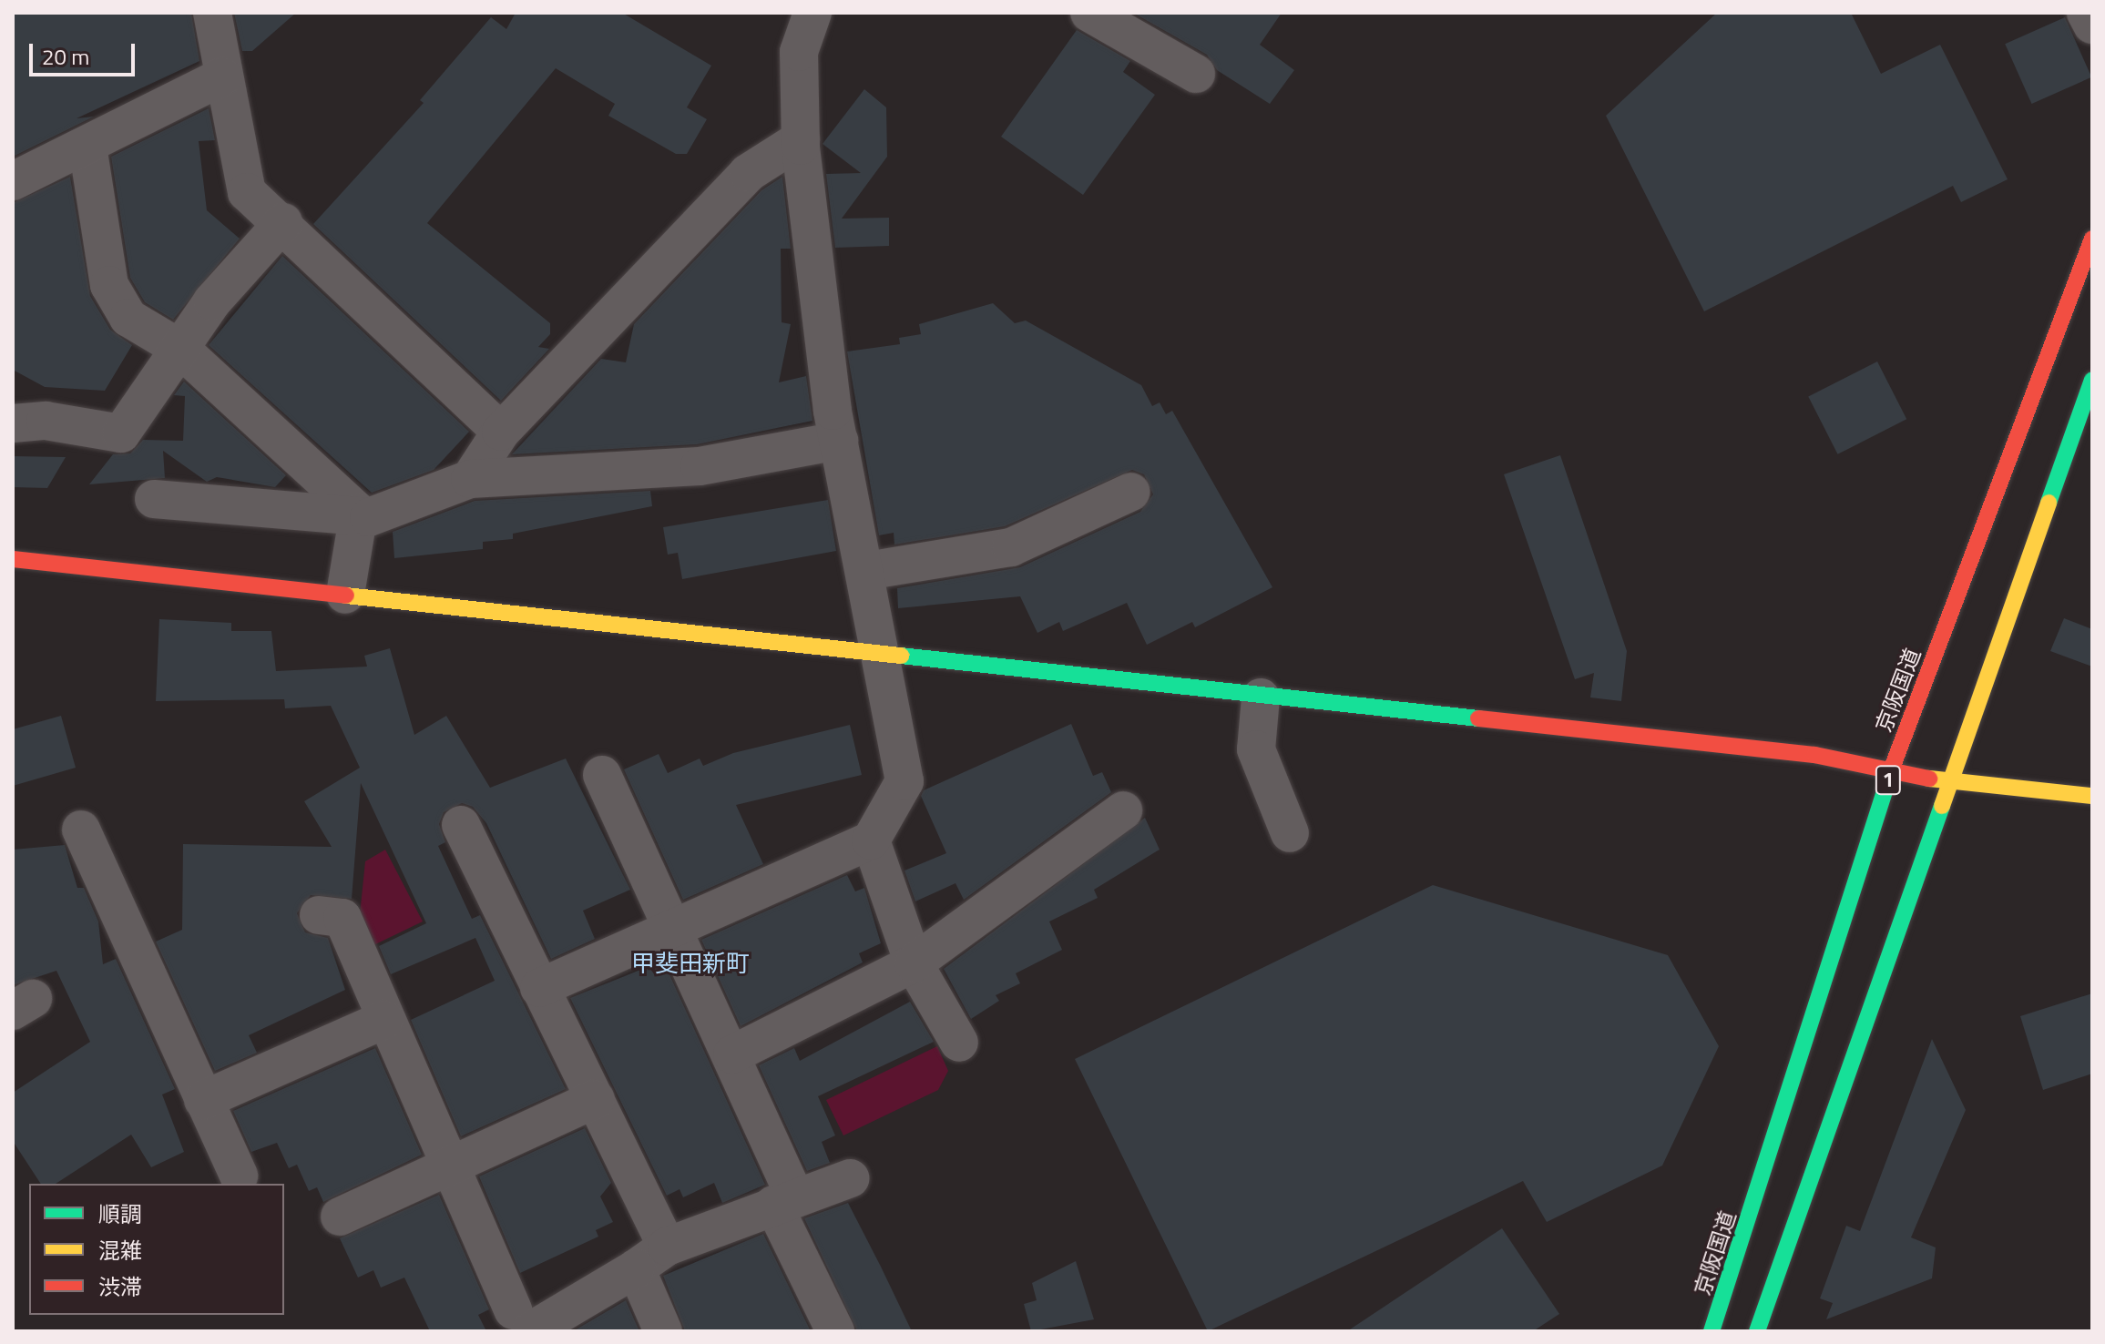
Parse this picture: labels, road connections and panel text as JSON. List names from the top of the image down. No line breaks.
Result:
{"streets":{"main road":["京阪国道","1"]},"districts":["甲斐田新町"],"legend":["順調","混雑","渋滞"],"scale_bar":"20 m"}
